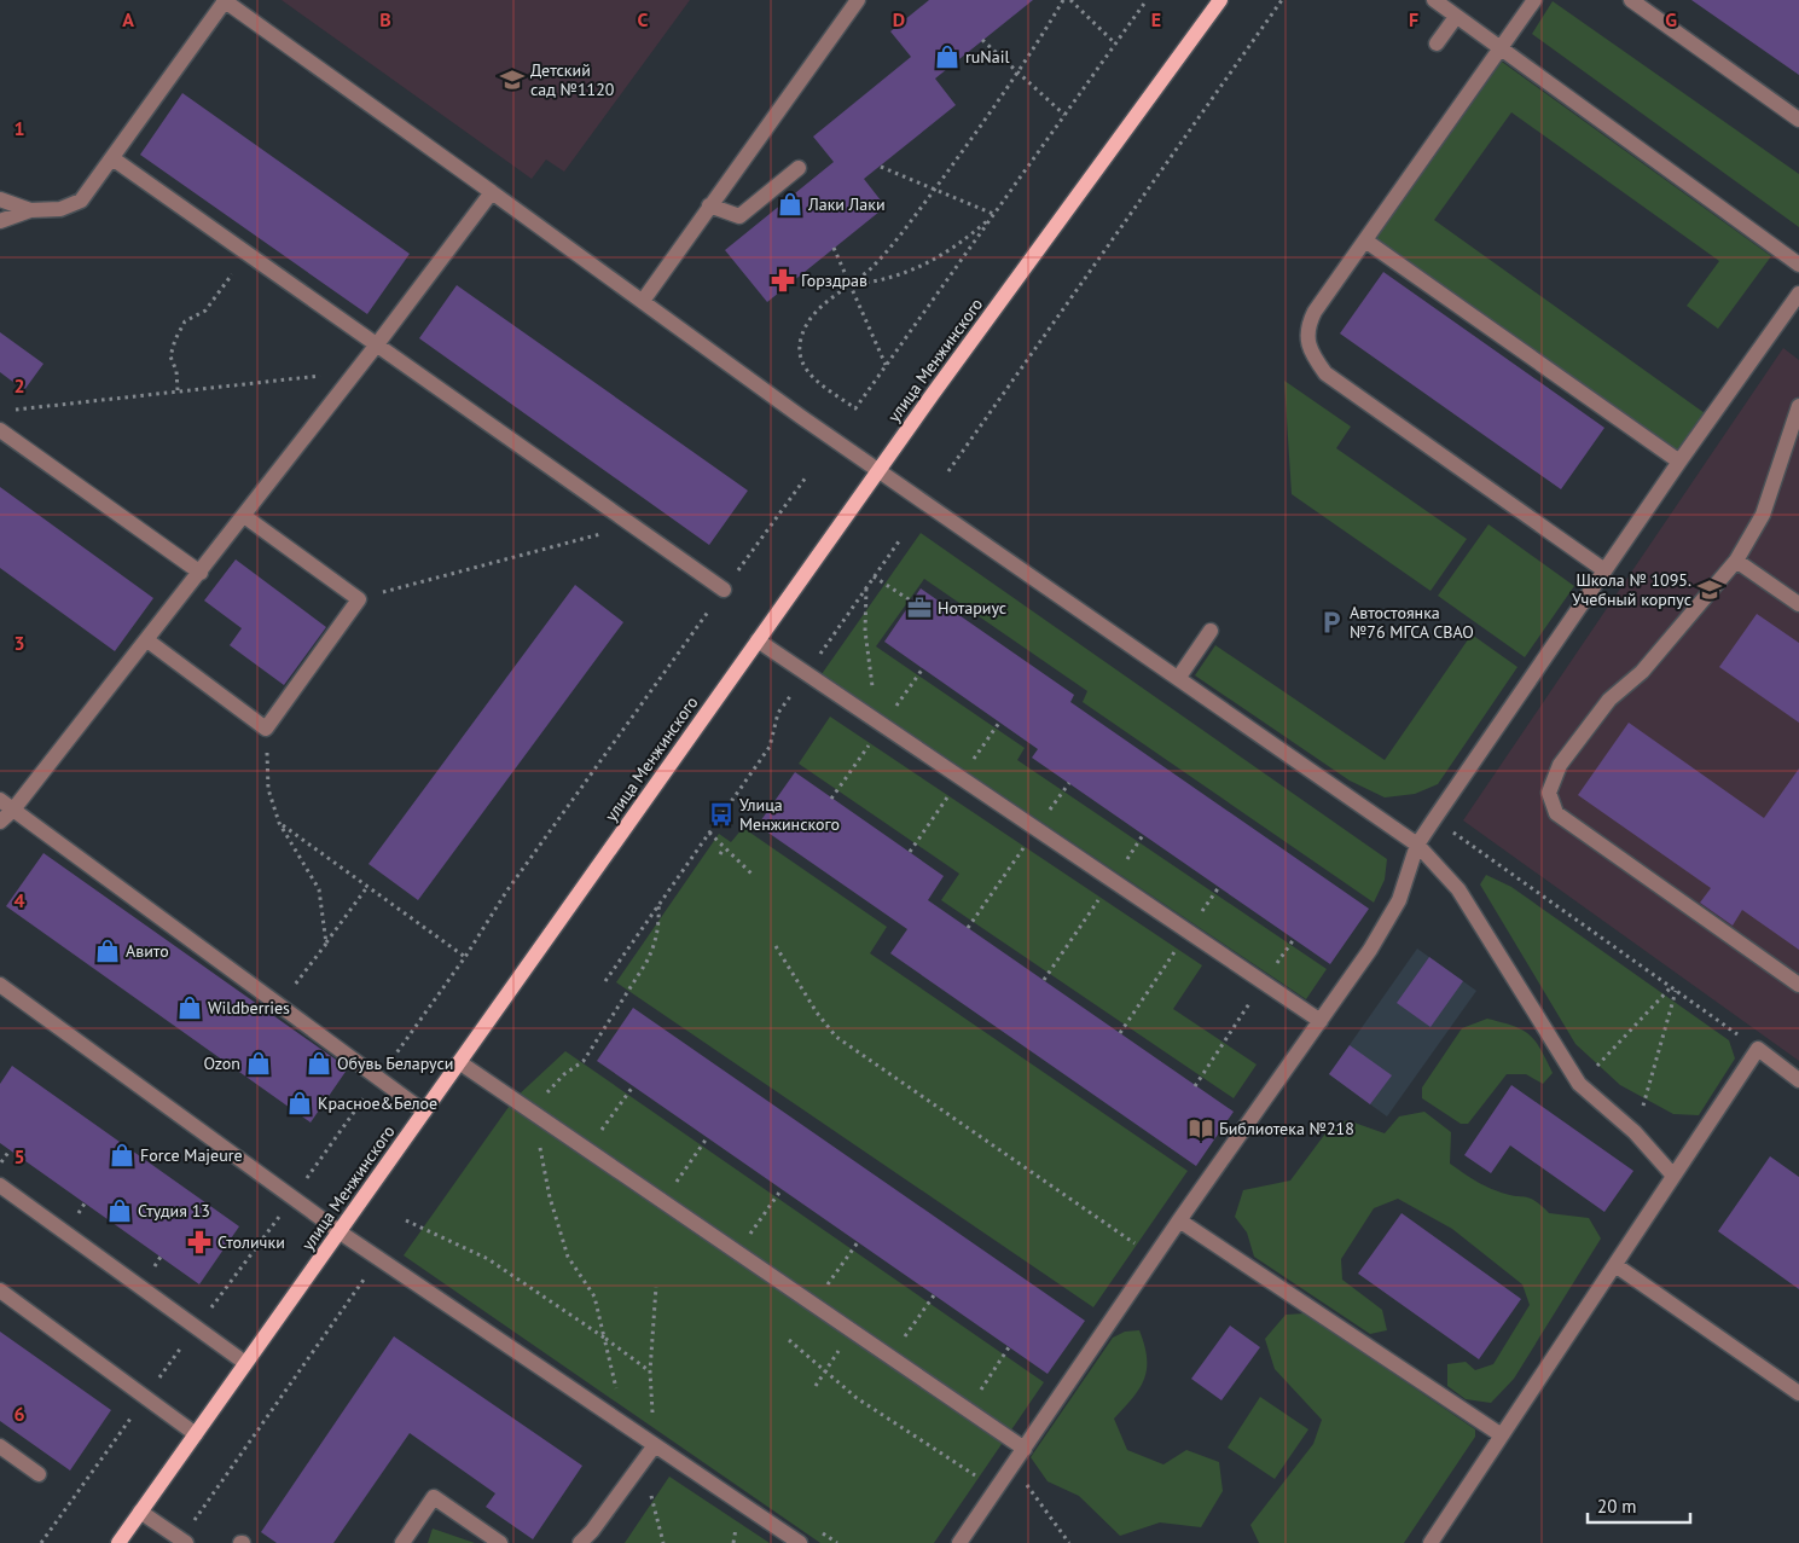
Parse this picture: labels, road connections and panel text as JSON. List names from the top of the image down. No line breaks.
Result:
{"streets":{"main road":["улица Менжинского"]},"places":{"shop":["ruNail","Лаки Лаки","Авито","Wildberries","Ozon","Обувь Беларуси","Красное&Белое","Force Majeure","Студия 13"],"school or university":["Детский сад №1120","Школа № 1095. Учебный корпус"],"pharmacy":["Горздрав","Столички"],"office":["Нотариус"],"parking":["Автостоянка №76 МГСА СВАО"],"bus stop":["Улица Менжинского"],"library":["Библиотека №218"]},"scale_bar":"20 m","grid":{"columns":["A","B","C","D","E","F","G"],"rows":["1","2","3","4","5","6"]}}
